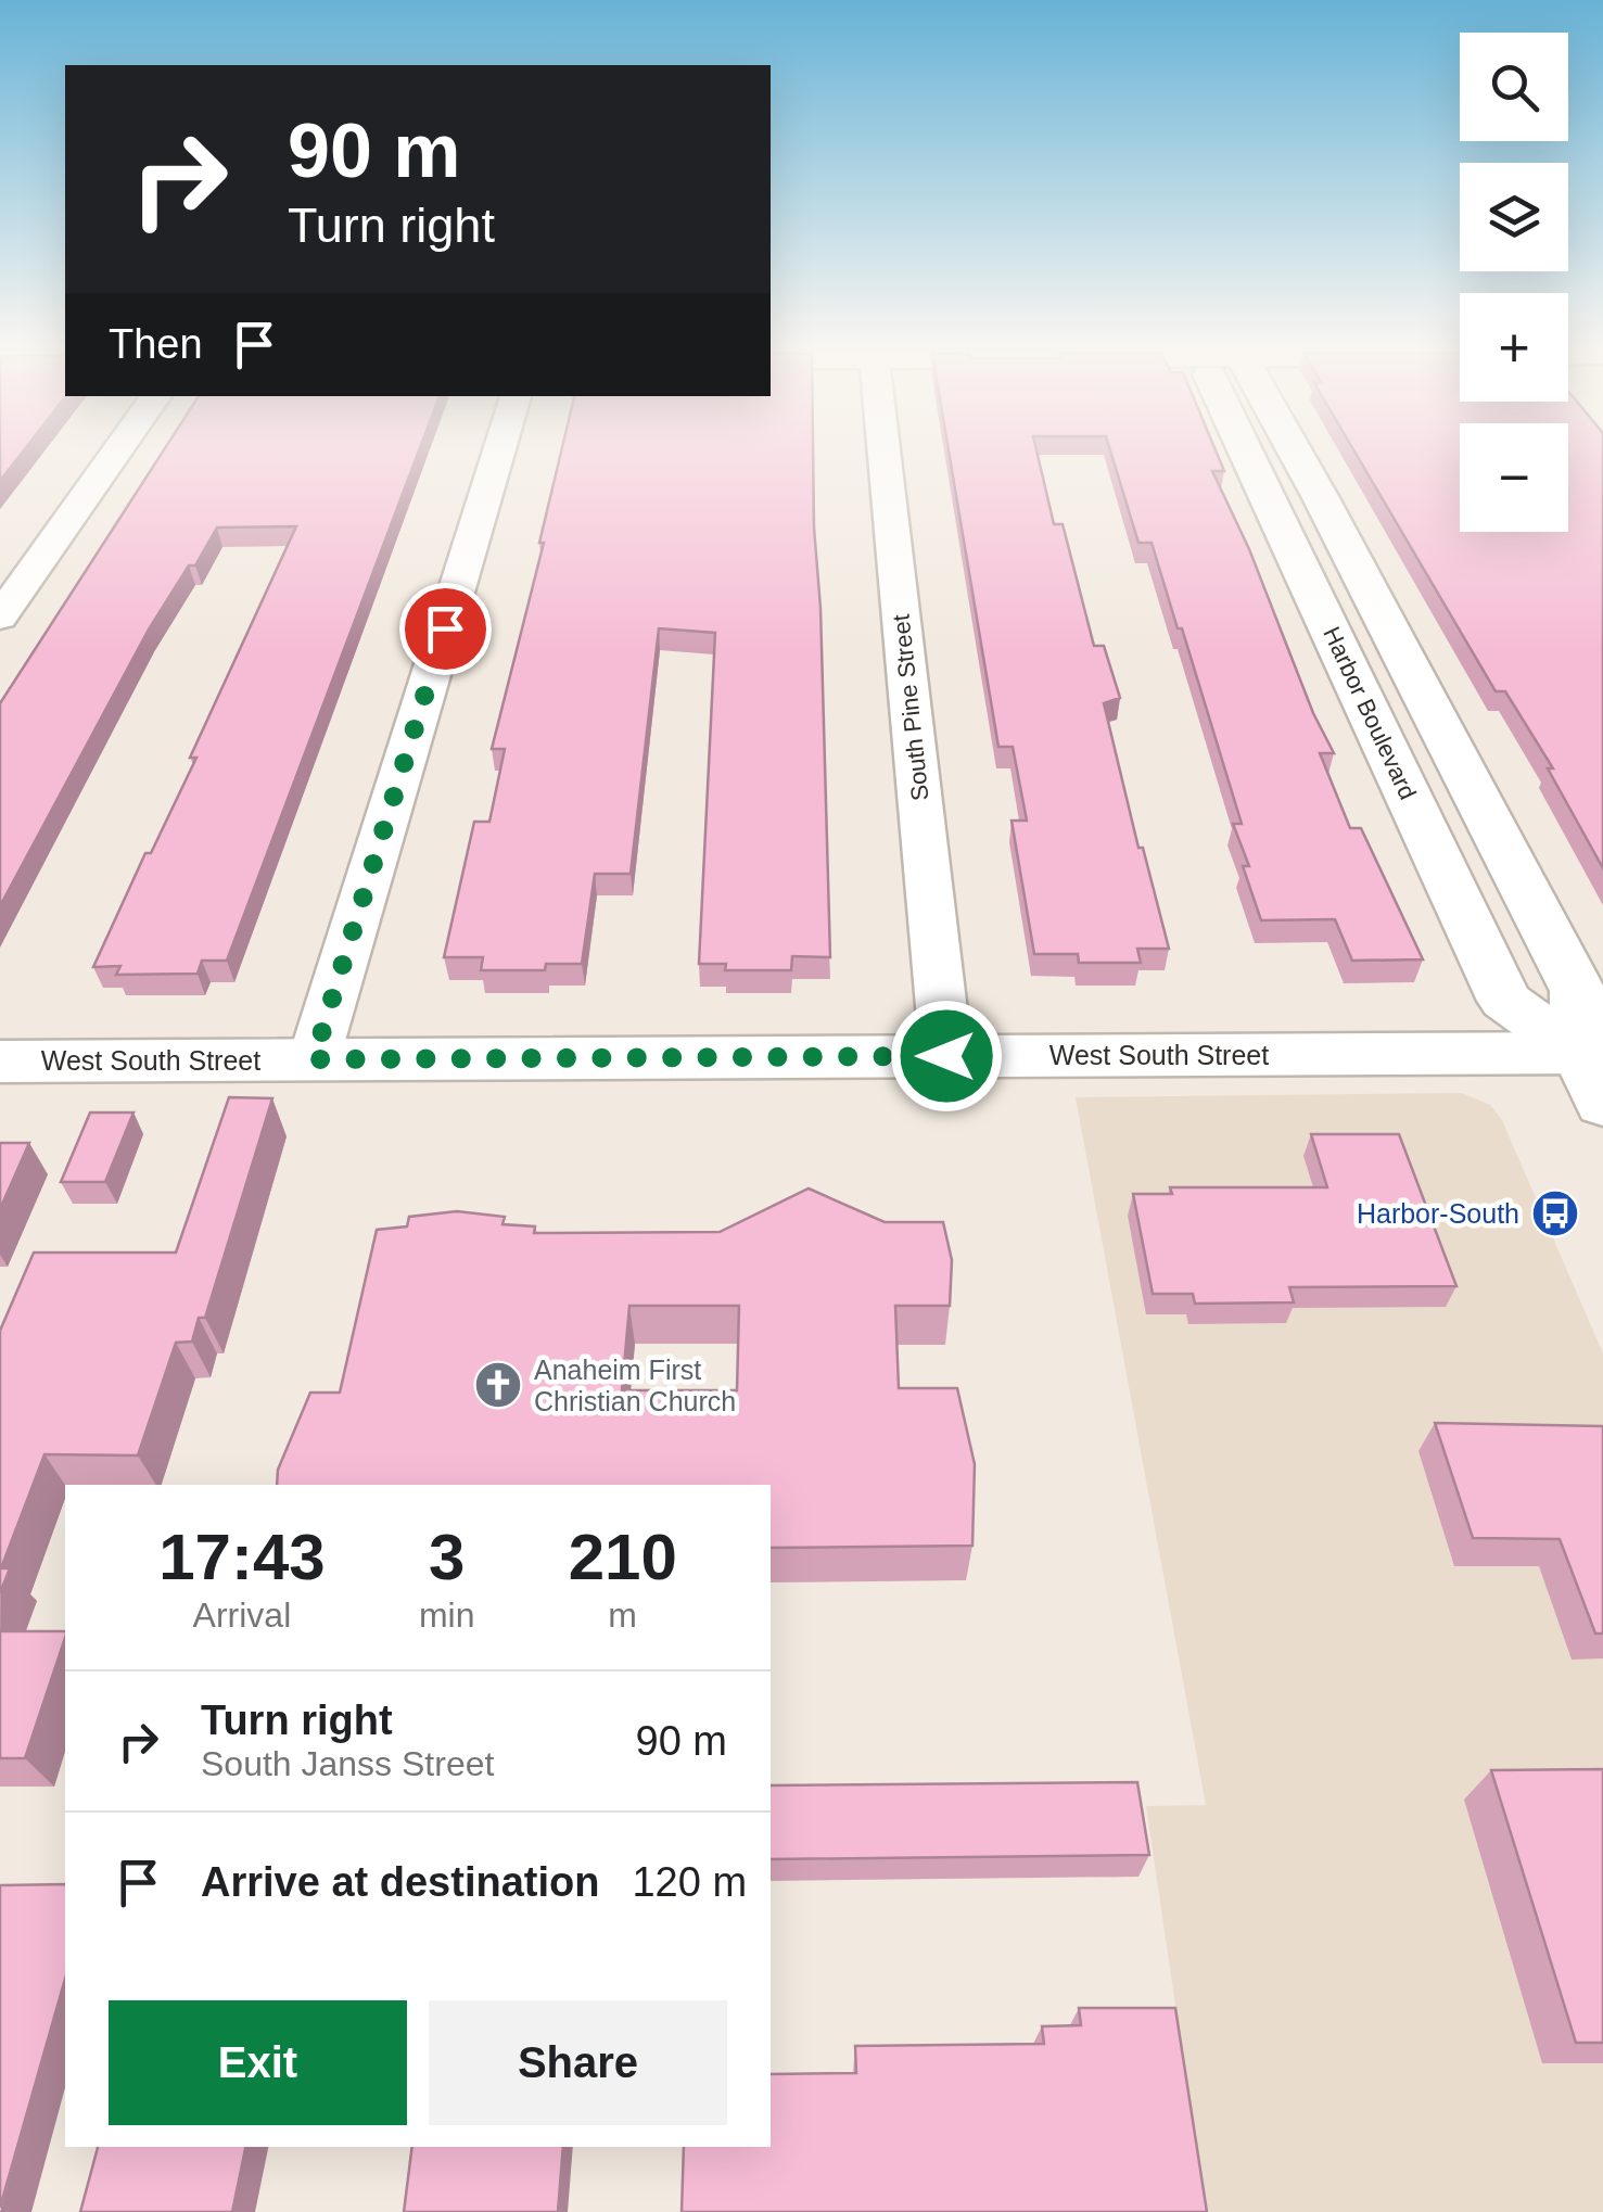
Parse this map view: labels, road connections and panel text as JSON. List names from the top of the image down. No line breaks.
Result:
{"streets":{"main road":["Harbor Boulevard","West South Street"],"street":["South Pine Street"]},"crossings":[["South Pine Street","West South Street"],["Harbor Boulevard","West South Street"]],"places":{"bus stop":["Harbor-South"],"church":["Anaheim First Christian Church"]},"page":{"map_buttons":["+","−"],"turn":["90 m","Turn right"],"then":"Then","eta":["17:43","Arrival","3","min","210","m"],"list":[{"name":"Turn right","note":"South Janss Street","value":"90 m"},{"name":"Arrive at destination","value":"120 m"}],"buttons":["Exit","Share"]}}
